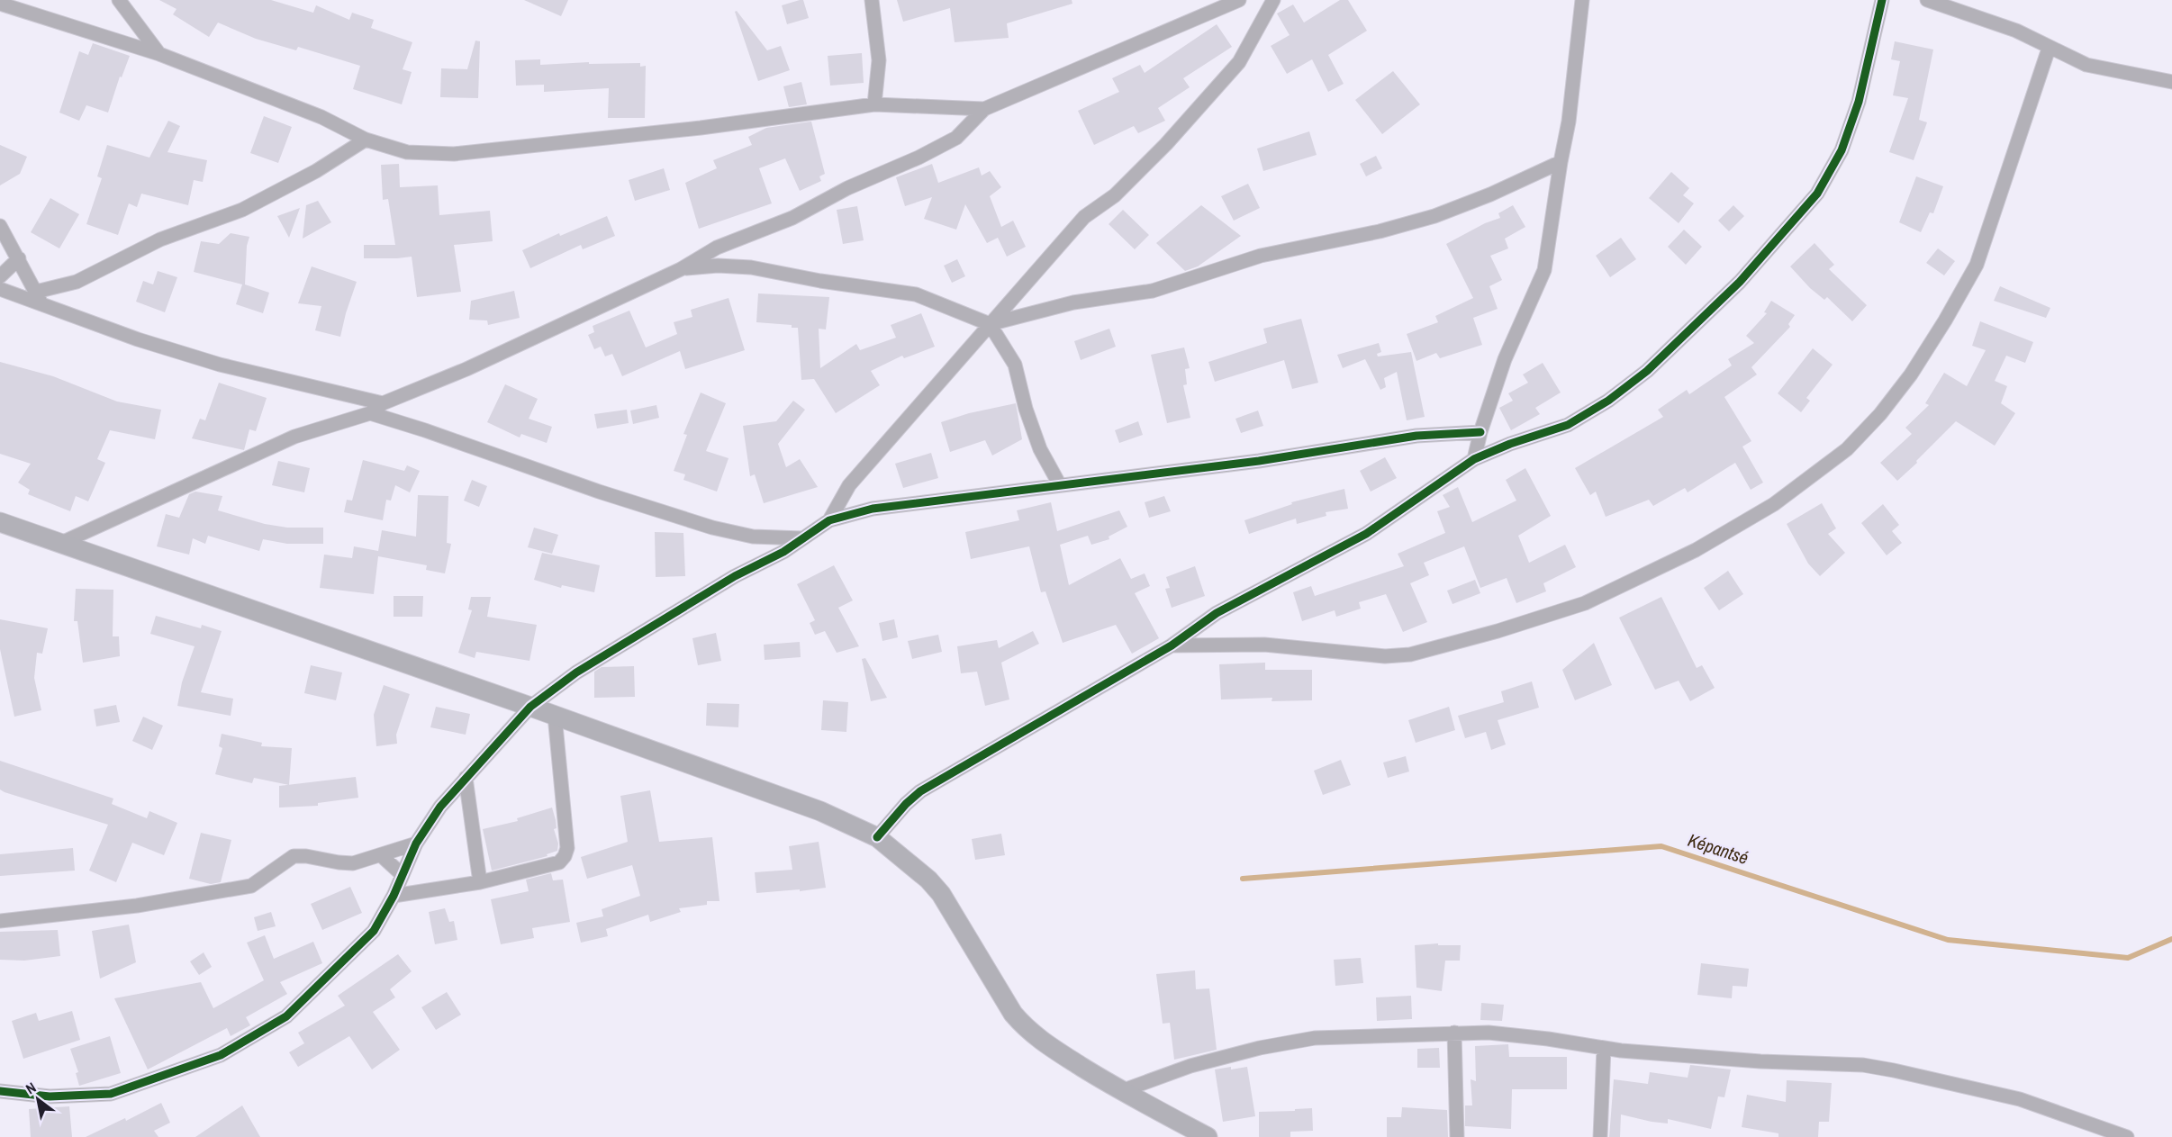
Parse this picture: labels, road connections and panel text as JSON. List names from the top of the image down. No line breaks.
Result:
{"water":["Képantsé"],"north":"top left"}
